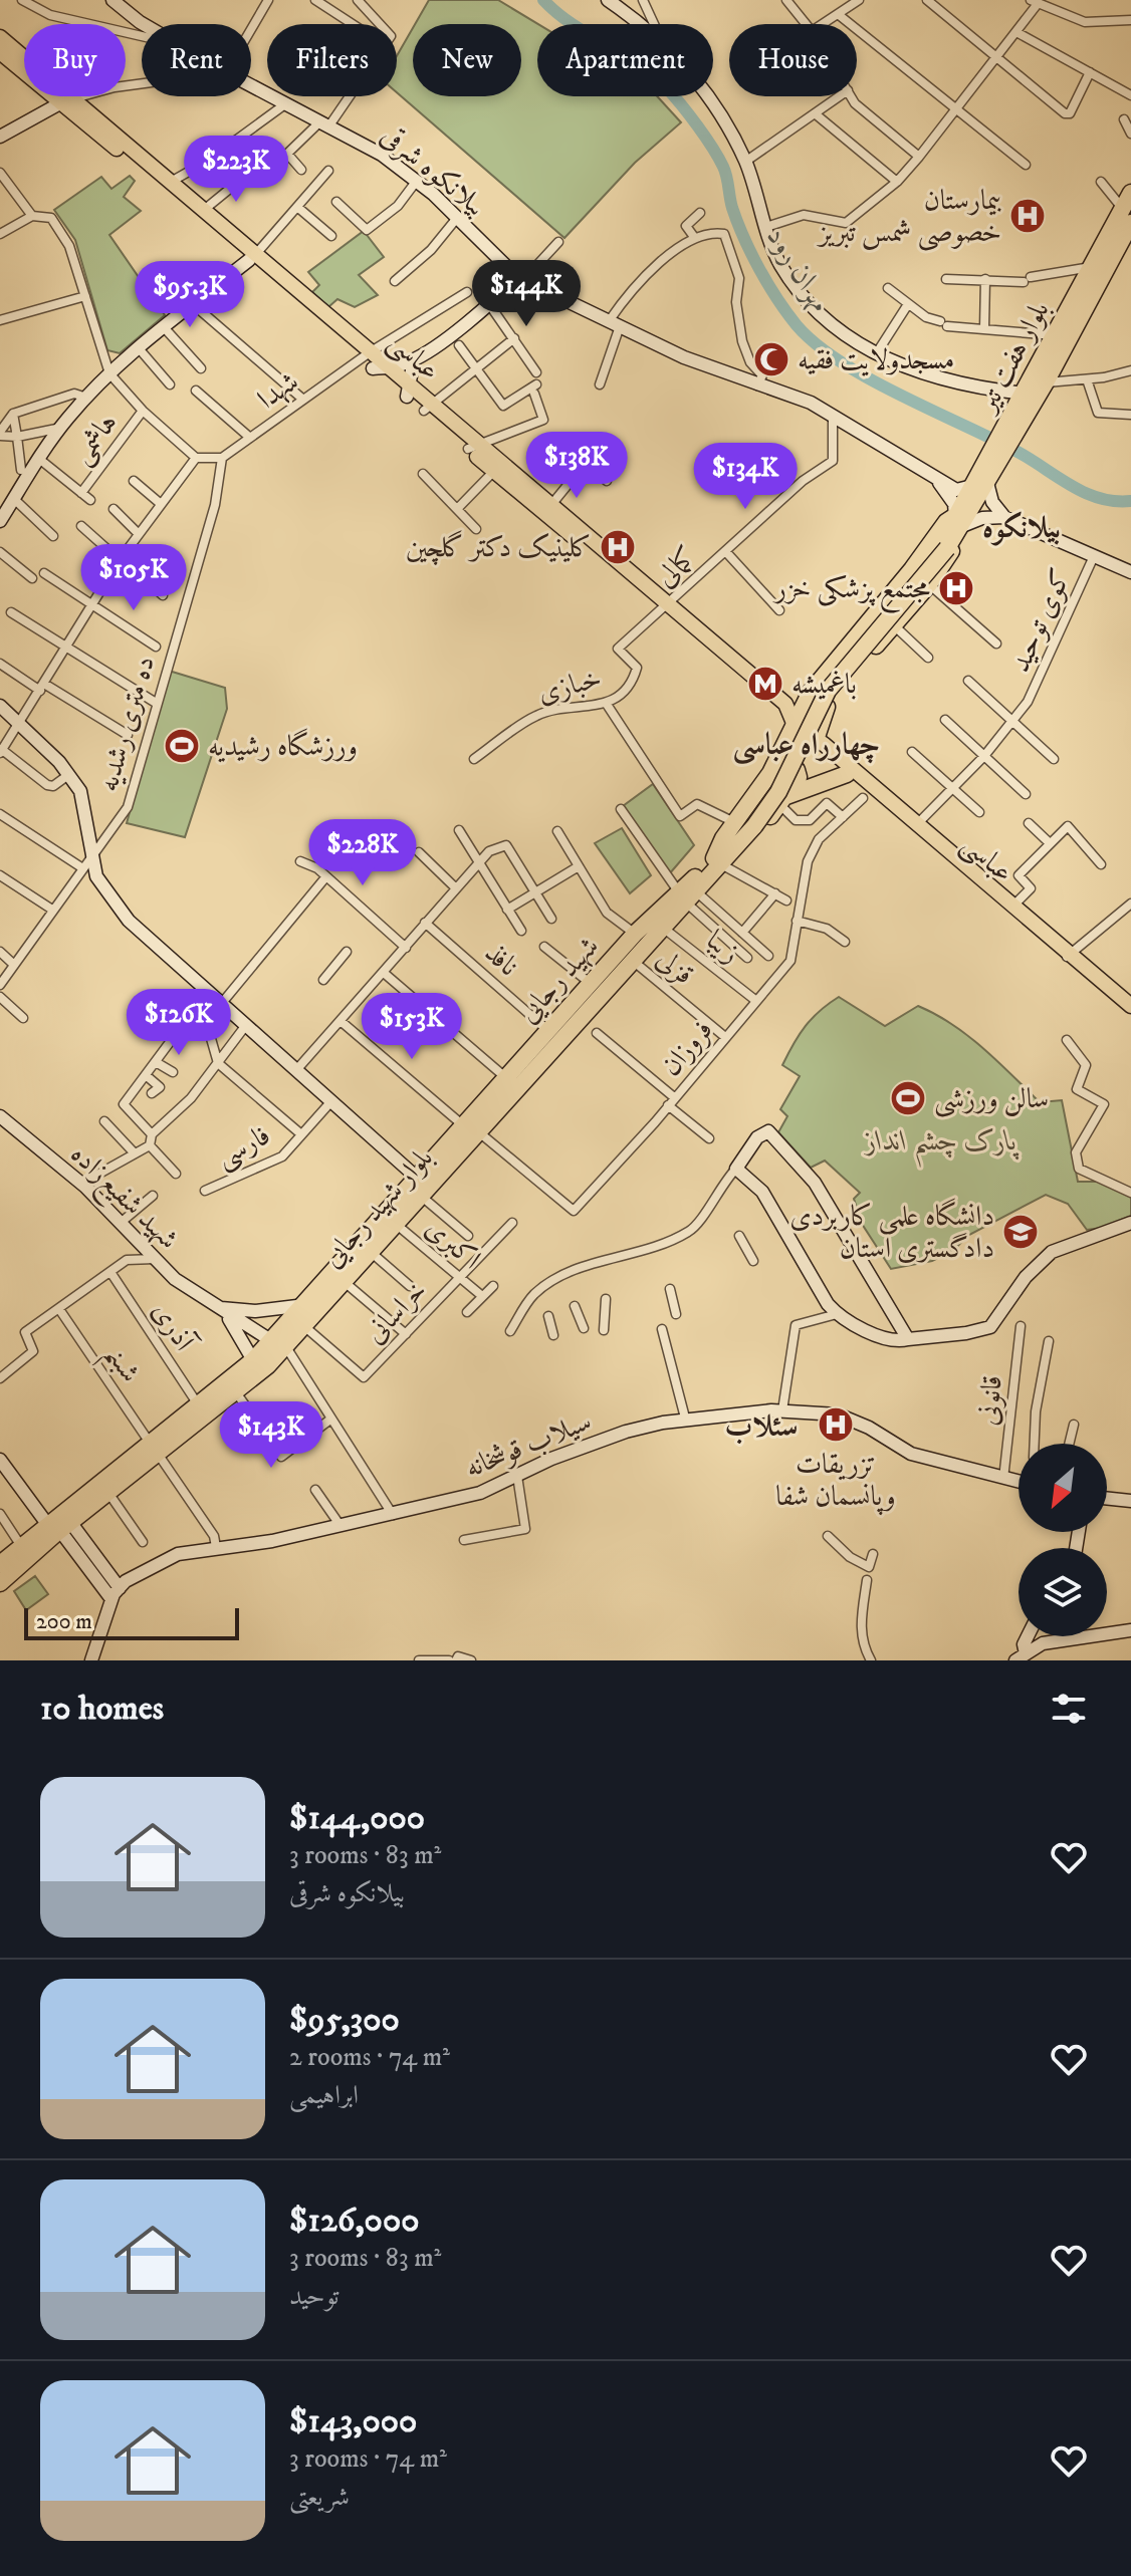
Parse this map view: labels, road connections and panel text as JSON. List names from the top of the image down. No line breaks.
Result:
{"streets":{"highway":["بلوار هفت تیر","شهید رجایی","بلوار شهید رجایی"],"main road":["عباسى"],"street":["بیلانکوه شرقی","شهدا","هاشمی","کمالی","کوی توحید","خبازی","ده متری رشدیه","زیبا","نافذ","قزلی","فروزان","فارسی","شهید شفیع‌زاده","اکبری","خراسانی","آذری","شبنم","قانونی","سیلاب قوشخانه"]},"crossings":[["بیلانکوه شرقی","بلوار هفت تیر"],["بیلانکوه شرقی","کمالی"],["عباسى","شهدا"],["عباسى","کمالی"],["عباسى","کوی توحید"],["عباسى","خبازی"],["شهدا","ده متری رشدیه"],["کمالی","خبازی"],["زیبا","فروزان"],["زیبا","بلوار شهید رجایی"],["نافذ","شهید رجایی"],["قزلی","فروزان"],["قزلی","بلوار شهید رجایی"],["شهید رجایی","بلوار شهید رجایی"],["فروزان","بلوار شهید رجایی"],["بلوار شهید رجایی","اکبری"],["بلوار شهید رجایی","خراسانی"],["بلوار شهید رجایی","آذری"],["بلوار شهید رجایی","شبنم"],["اکبری","خراسانی"],["شبنم","سیلاب قوشخانه"],["قانونی","سیلاب قوشخانه"]],"districts":["بیلانکوه","چهارراه عباسی","سئلاب"],"water":["مهران رود"],"parks":["پارک چشم انداز"],"places":{"hospital":["بیمارستان خصوصی شمس تبریز","کلینیک دکتر گلچین","مجتمع پزشکی خزر","تزریقات وپانسمان شفا"],"mosque":["مسجدولایت فقیه"],"metro station":["باغمیشه"],"sports":["ورزشگاه رشیدیه","سالن ورزشی"],"school or university":["دانشگاه علمی کاربردی دادگستری استان"]},"scale_bar":"200 m","north":"bottom left","page":{"chip":["Buy","Rent","Filters","New","Apartment","House"],"price":["$223K","$144K","$95.3K","$138K","$134K","$105K","$228K","$126K","$153K","$143K"],"scale":"200 m","heading":"10 homes","list":[{"name":"$144,000","note":"3 rooms · 83 m² · بیلانکوه شرقی"},{"name":"$95,300","note":"2 rooms · 74 m² · ابراهیمی"},{"name":"$126,000","note":"3 rooms · 83 m² · توحید"},{"name":"$143,000","note":"3 rooms · 74 m² · شریعتی"}]}}
